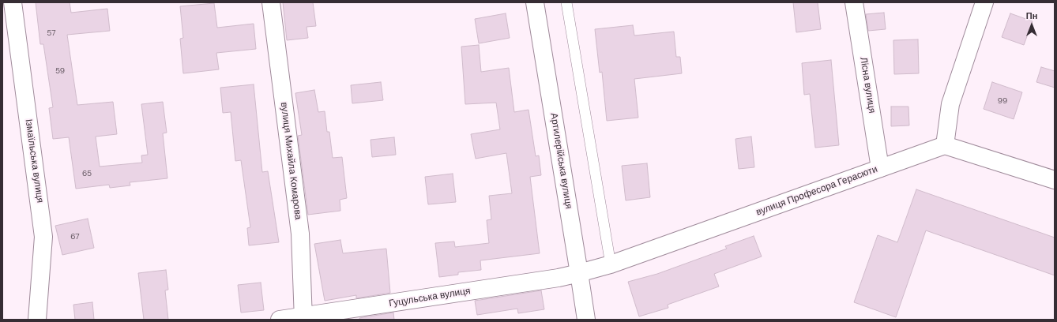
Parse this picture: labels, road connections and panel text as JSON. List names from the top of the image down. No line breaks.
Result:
{"streets":{"street":["Лісна вулиця","Ізмаїльська вулиця","вулиця Михайла Комарова","Артилерійська вулиця","вулиця Професора Герасюти","Гуцульська вулиця"]},"crossings":[["Лісна вулиця","вулиця Професора Герасюти"],["вулиця Михайла Комарова","Гуцульська вулиця"],["Артилерійська вулиця","вулиця Професора Герасюти"],["Артилерійська вулиця","Гуцульська вулиця"],["вулиця Професора Герасюти","Гуцульська вулиця"]],"house_numbers":["57","59","99","65","67"],"north":"top"}
